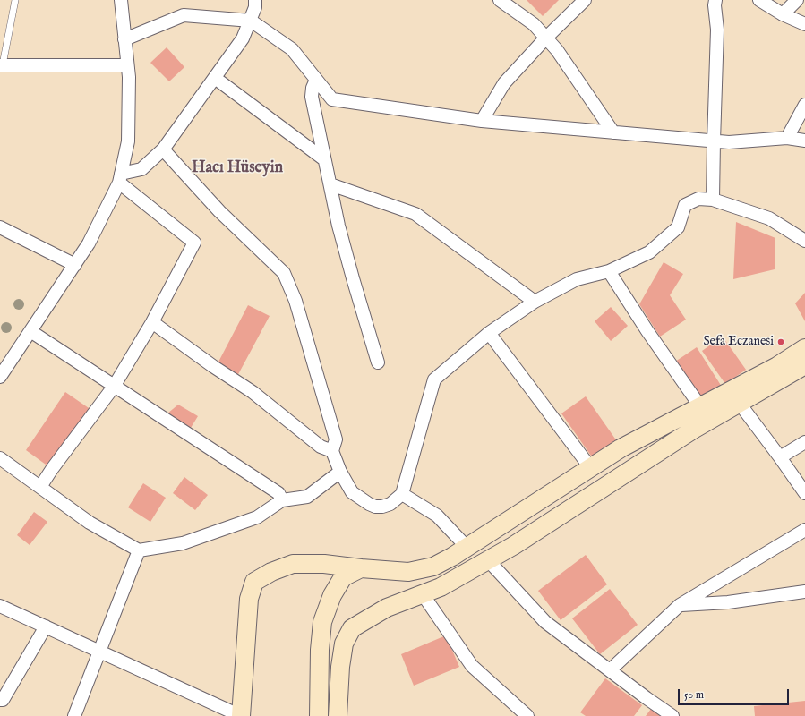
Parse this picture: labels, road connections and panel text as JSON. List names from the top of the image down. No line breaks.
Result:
{"districts":["Hacı Hüseyin"],"places":["Sefa Eczanesi"],"scale_bar":"50 m"}
